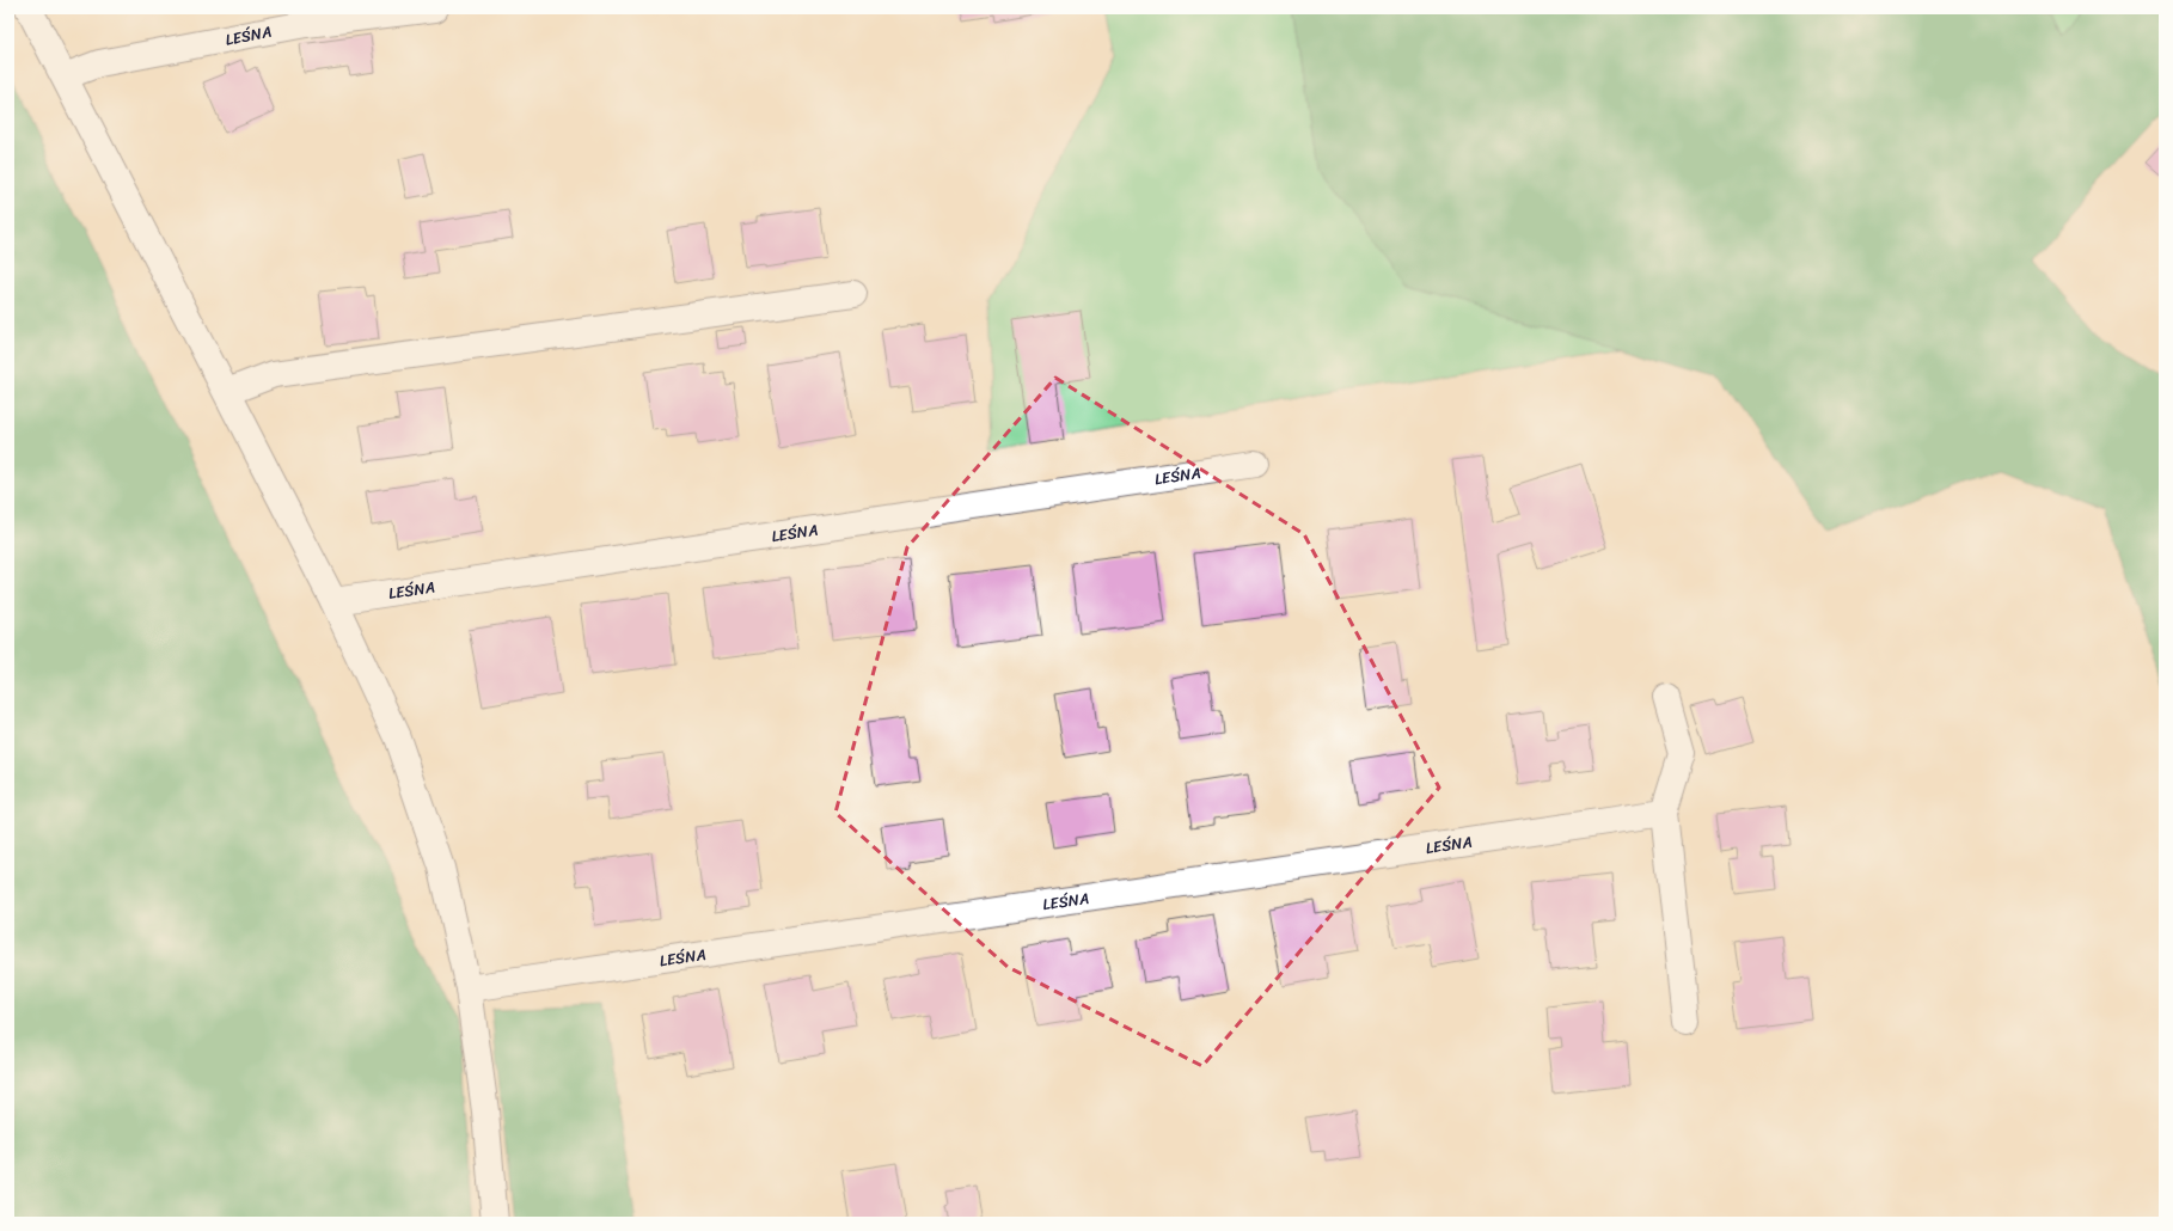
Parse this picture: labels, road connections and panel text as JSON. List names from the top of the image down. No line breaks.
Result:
{"streets":{"street":["LEŚNA"]}}
